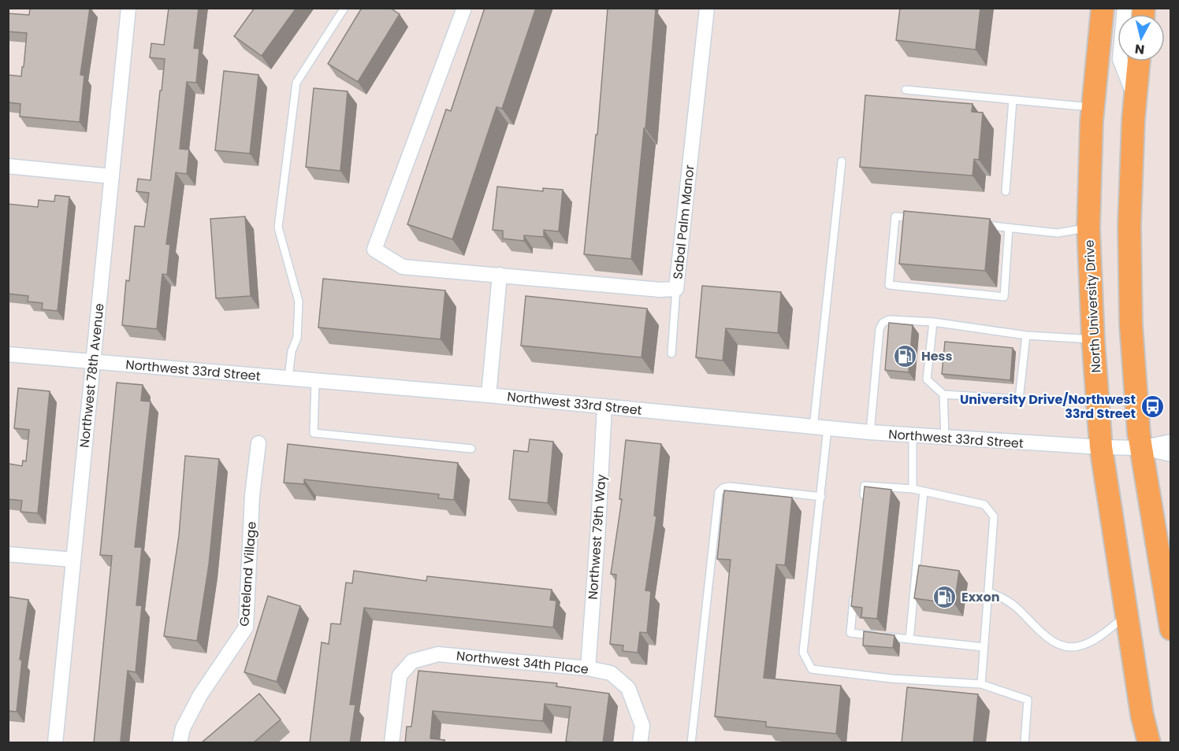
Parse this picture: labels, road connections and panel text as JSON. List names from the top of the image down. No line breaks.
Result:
{"streets":{"main road":["North University Drive"],"street":["Sabal Palm Manor","Northwest 33rd Street","Northwest 78th Avenue","Northwest 79th Way","Gateland Village","Northwest 34th Place"]},"crossings":[["North University Drive","Northwest 33rd Street"],["Northwest 33rd Street","Northwest 78th Avenue"],["Northwest 33rd Street","Northwest 79th Way"],["Northwest 79th Way","Northwest 34th Place"]],"places":{"fuel station":["Hess","Exxon"],"bus stop":["University Drive/Northwest 33rd Street"]},"north":"bottom"}
